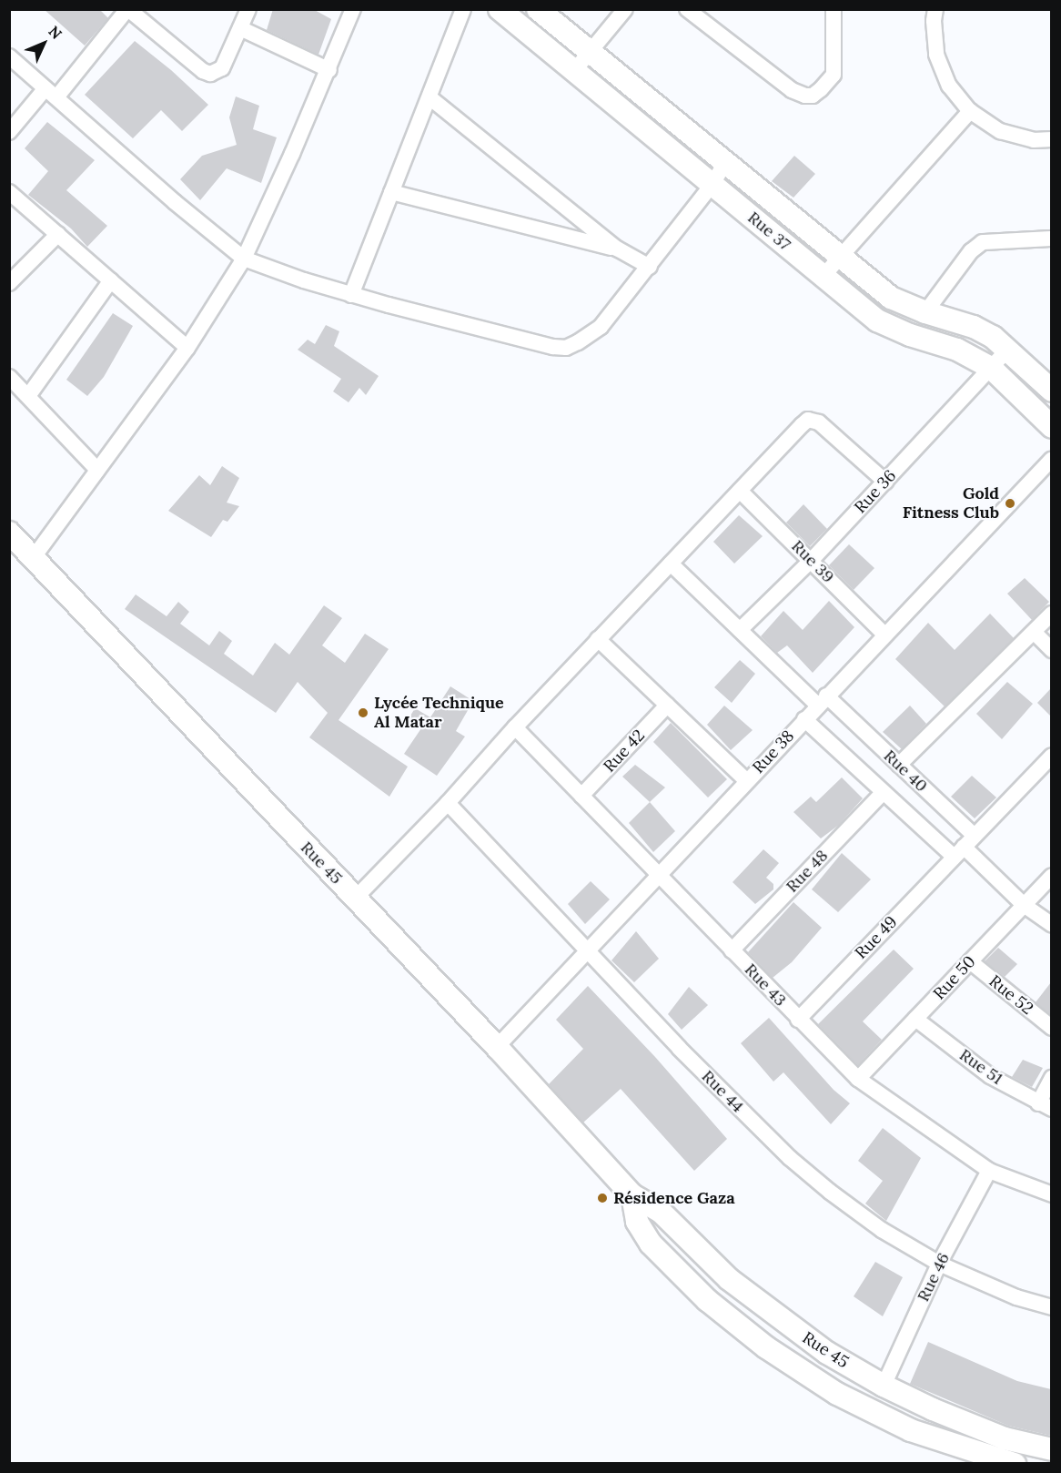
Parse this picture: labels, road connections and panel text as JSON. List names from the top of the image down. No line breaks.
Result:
{"streets":{"street":["Rue 37","Rue 36","Rue 39","Rue 42","Rue 38","Rue 40","Rue 45","Rue 48","Rue 49","Rue 50","Rue 43","Rue 52","Rue 51","Rue 44","Rue 46"]},"crossings":[["Rue 37","Rue 36"],["Rue 36","Rue 39"],["Rue 36","Rue 40"],["Rue 39","Rue 38"],["Rue 42","Rue 43"],["Rue 38","Rue 40"],["Rue 38","Rue 45"],["Rue 38","Rue 43"],["Rue 38","Rue 44"],["Rue 40","Rue 48"],["Rue 40","Rue 49"],["Rue 40","Rue 50"],["Rue 45","Rue 46"],["Rue 48","Rue 43"],["Rue 49","Rue 43"],["Rue 50","Rue 43"],["Rue 50","Rue 52"],["Rue 50","Rue 51"],["Rue 43","Rue 46"],["Rue 44","Rue 46"]],"places":["Gold Fitness Club","Lycée Technique Al Matar","Résidence Gaza"],"north":"top right"}
